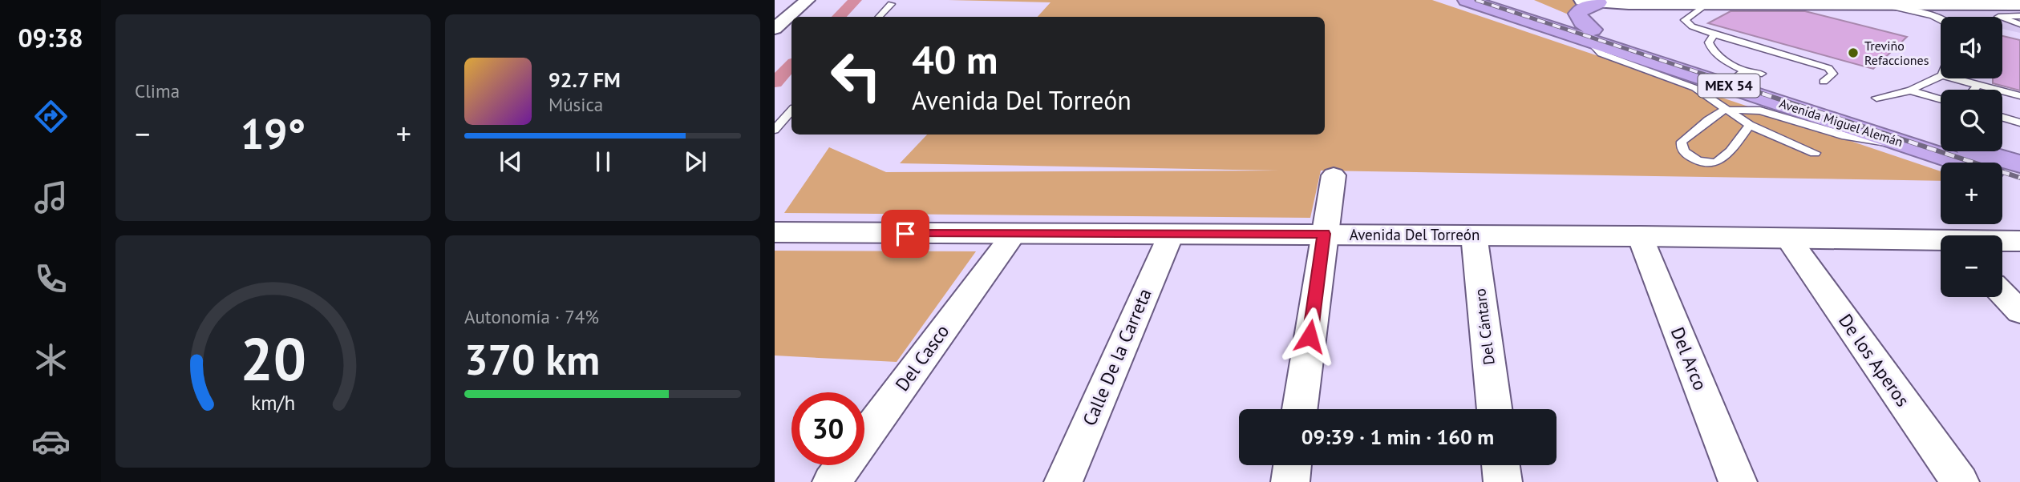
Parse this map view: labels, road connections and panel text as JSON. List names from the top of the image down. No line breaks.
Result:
{"streets":{"highway":["MEX 54","Avenida Miguel Alemán"],"street":["Avenida Del Torreón","Del Cántaro","Calle De la Carreta","Del Casco","Del Arco","De los Aperos"]},"crossings":[["Avenida Del Torreón","Del Cántaro"],["Avenida Del Torreón","Calle De la Carreta"],["Avenida Del Torreón","Del Casco"],["Avenida Del Torreón","Del Arco"],["Avenida Del Torreón","De los Aperos"]],"places":["Treviño Refacciones"],"page":{"tabs":"09:38","tile":["Clima",["Autonomía · 74%","370 km"]],"map_buttons":["+","−"],"turn":["40 m","Avenida Del Torreón"],"song":["92.7 FM","Música"],"heat":["−","19°","+"],"limit":"30","trip":"09:39 · 1 min · 160 m","gauge":["20","km/h"]}}
